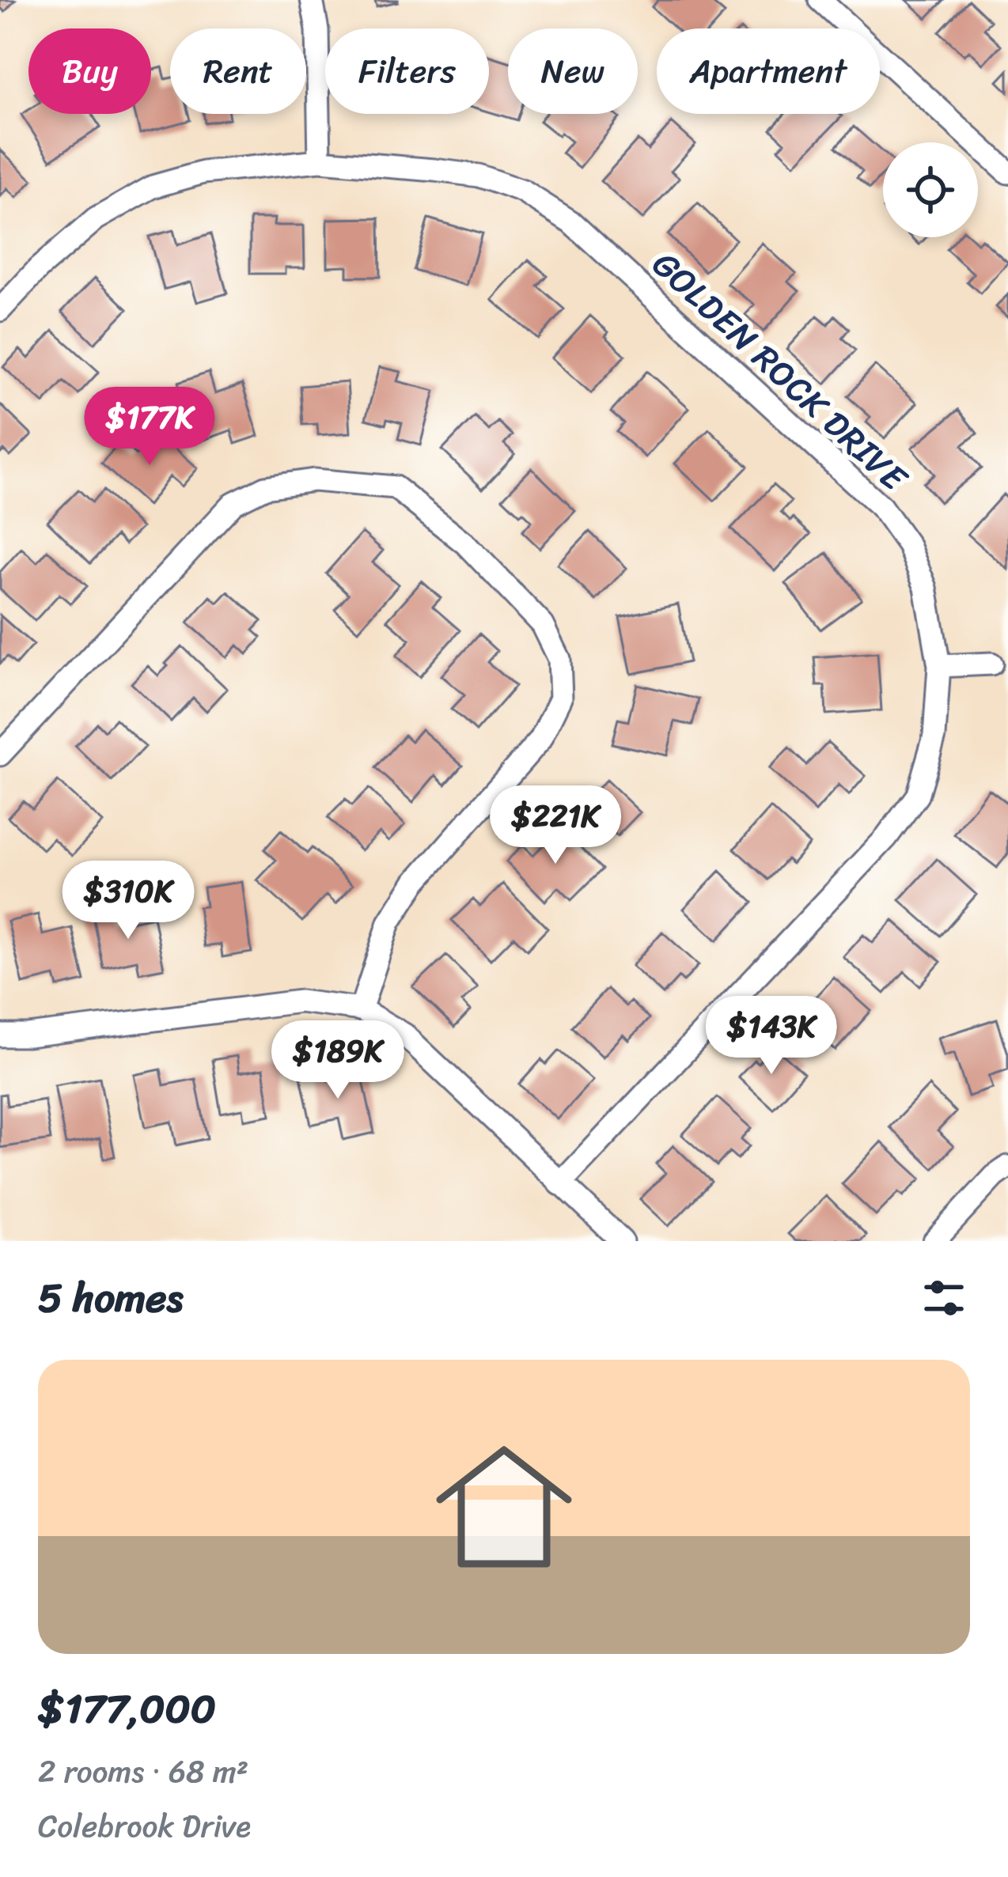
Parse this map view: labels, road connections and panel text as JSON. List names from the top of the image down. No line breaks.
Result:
{"streets":{"street":["GOLDEN ROCK DRIVE"]},"page":{"chip":["Buy","Rent","Filters","New","Apartment"],"price":["$177K","$221K","$310K","$143K","$189K"],"heading":"5 homes","list":[{"name":"$177,000","note":"2 rooms · 68 m² · Colebrook Drive"}]}}
